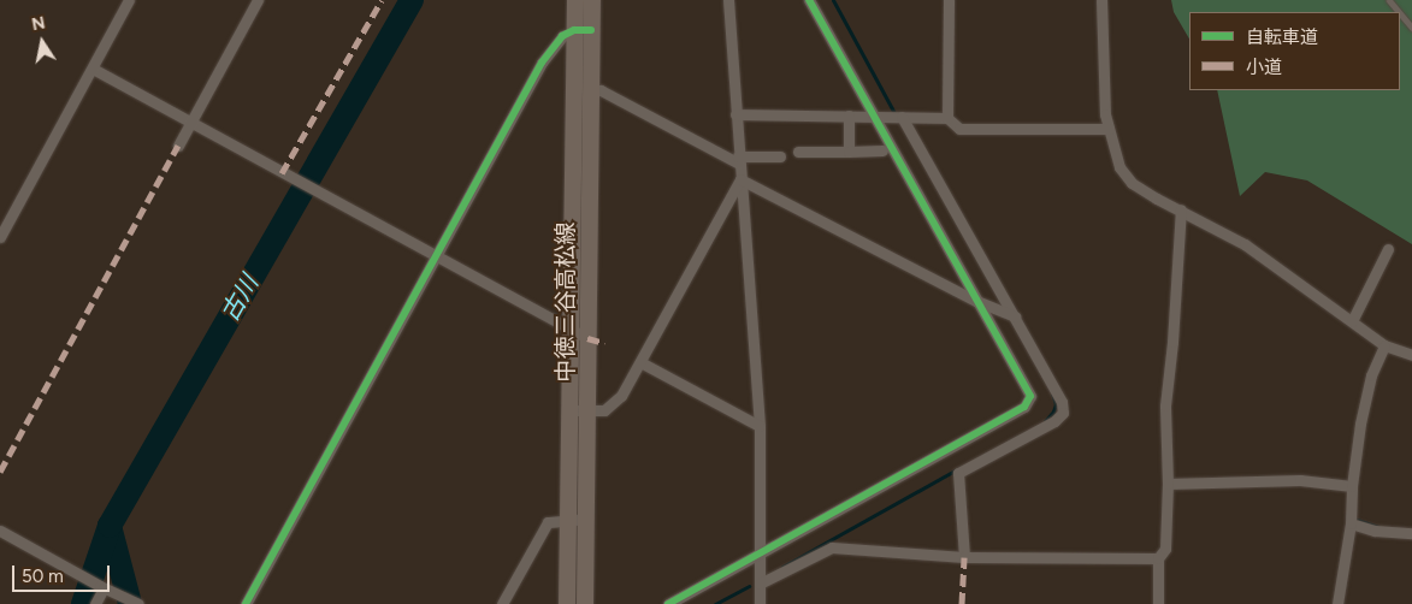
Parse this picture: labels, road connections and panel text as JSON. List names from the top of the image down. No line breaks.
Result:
{"streets":{"main road":["中徳三谷高松線"]},"water":["古川"],"legend":["自転車道","小道"],"scale_bar":"50 m","north":"top"}
